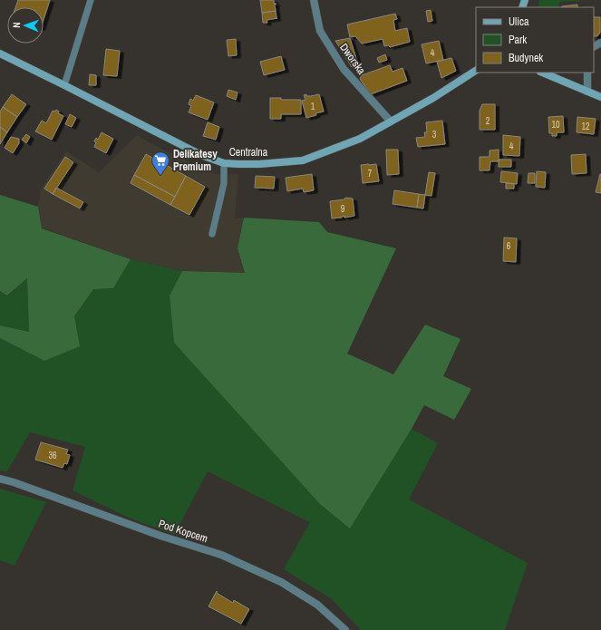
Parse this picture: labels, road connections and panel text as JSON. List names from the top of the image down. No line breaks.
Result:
{"streets":{"street":["Dworska","Centralna","Pod Kopcem"]},"crossings":[["Dworska","Centralna"]],"places":{"supermarket":["Delikatesy Premium"]},"house_numbers":["4","1","2","10","12","3","4","7","9","6","36"],"legend":["Ulica","Park","Budynek"],"north":"left"}
